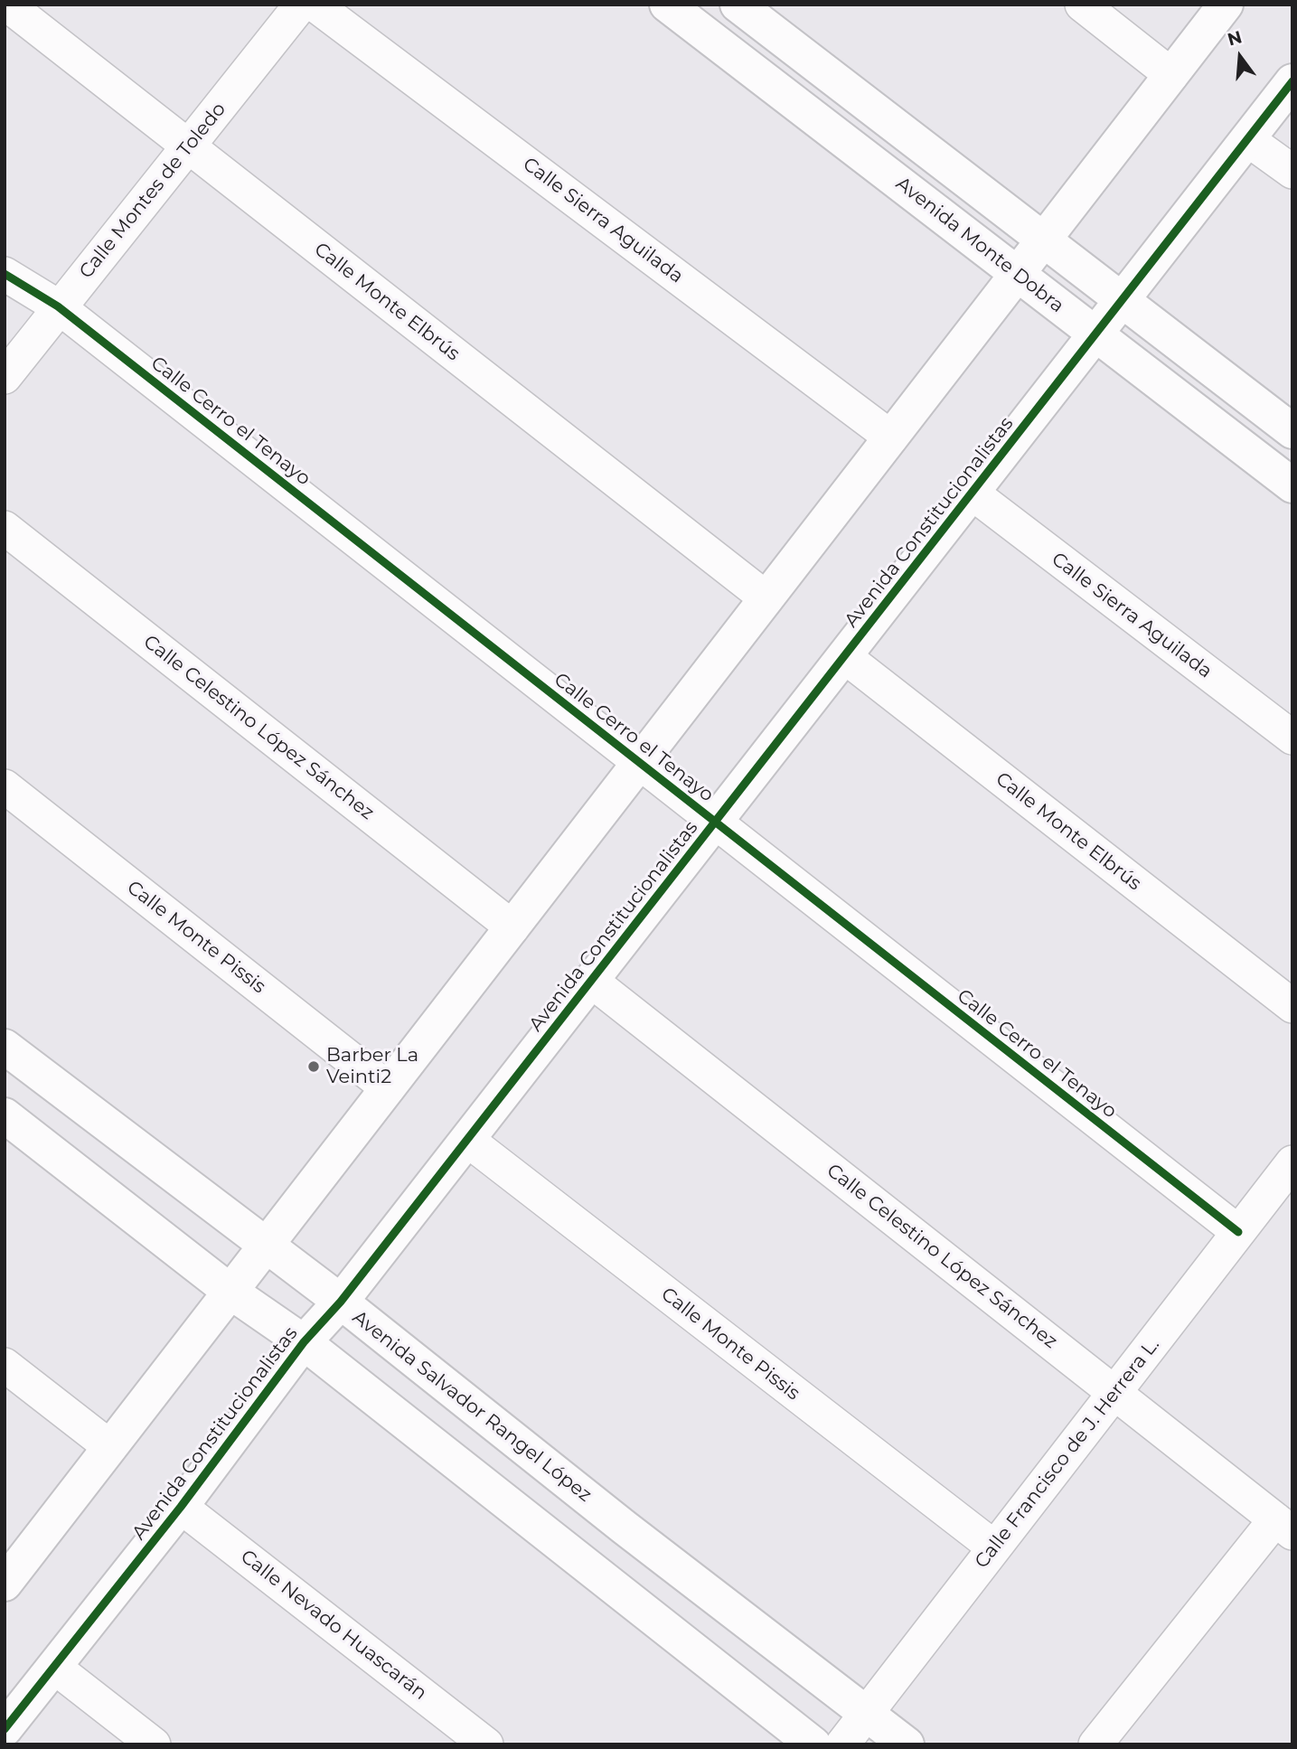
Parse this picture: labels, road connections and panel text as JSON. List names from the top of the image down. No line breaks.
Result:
{"streets":{"street":["Calle Montes de Toledo","Calle Sierra Aguilada","Avenida Monte Dobra","Calle Monte Elbrús","Calle Cerro el Tenayo","Avenida Constitucionalistas","Calle Celestino López Sánchez","Calle Monte Pissis","Avenida Salvador Rangel López","Calle Francisco de J. Herrera L.","Calle Nevado Huascarán"]},"crossings":[["Calle Montes de Toledo","Calle Monte Elbrús"],["Calle Montes de Toledo","Calle Cerro el Tenayo"],["Calle Sierra Aguilada","Avenida Constitucionalistas"],["Avenida Monte Dobra","Avenida Constitucionalistas"],["Calle Monte Elbrús","Avenida Constitucionalistas"],["Calle Cerro el Tenayo","Avenida Constitucionalistas"],["Calle Cerro el Tenayo","Calle Francisco de J. Herrera L."],["Avenida Constitucionalistas","Calle Celestino López Sánchez"],["Avenida Constitucionalistas","Calle Monte Pissis"],["Avenida Constitucionalistas","Avenida Salvador Rangel López"],["Avenida Constitucionalistas","Calle Nevado Huascarán"],["Calle Celestino López Sánchez","Calle Francisco de J. Herrera L."],["Calle Monte Pissis","Calle Francisco de J. Herrera L."],["Avenida Salvador Rangel López","Calle Francisco de J. Herrera L."]],"places":["Barber La Veinti2"],"north":"top"}
